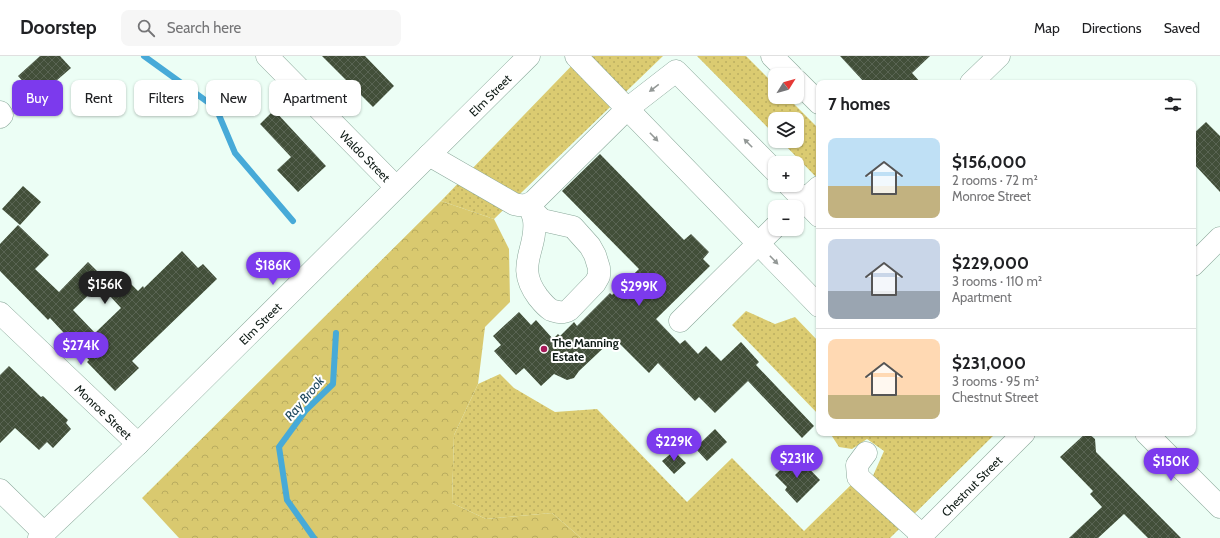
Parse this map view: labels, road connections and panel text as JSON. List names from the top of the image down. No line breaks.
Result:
{"streets":{"street":["Elm Street","Waldo Street","Monroe Street","Chestnut Street"]},"crossings":[["Elm Street","Waldo Street"],["Elm Street","Monroe Street"]],"water":["Ray Brook"],"places":["The Manning Estate"],"north":"top right","page":{"header":"Doorstep","search":"Search here","nav":["Map","Directions","Saved"],"map_buttons":["+","−"],"chip":["Buy","Rent","Filters","New","Apartment"],"heading":"7 homes","list":[{"name":"$156,000","note":"2 rooms · 72 m² · Monroe Street"},{"name":"$229,000","note":"3 rooms · 110 m² · Apartment"},{"name":"$231,000","note":"3 rooms · 95 m² · Chestnut Street"}],"price":["$186K","$156K","$299K","$274K","$229K","$231K","$150K"]}}
